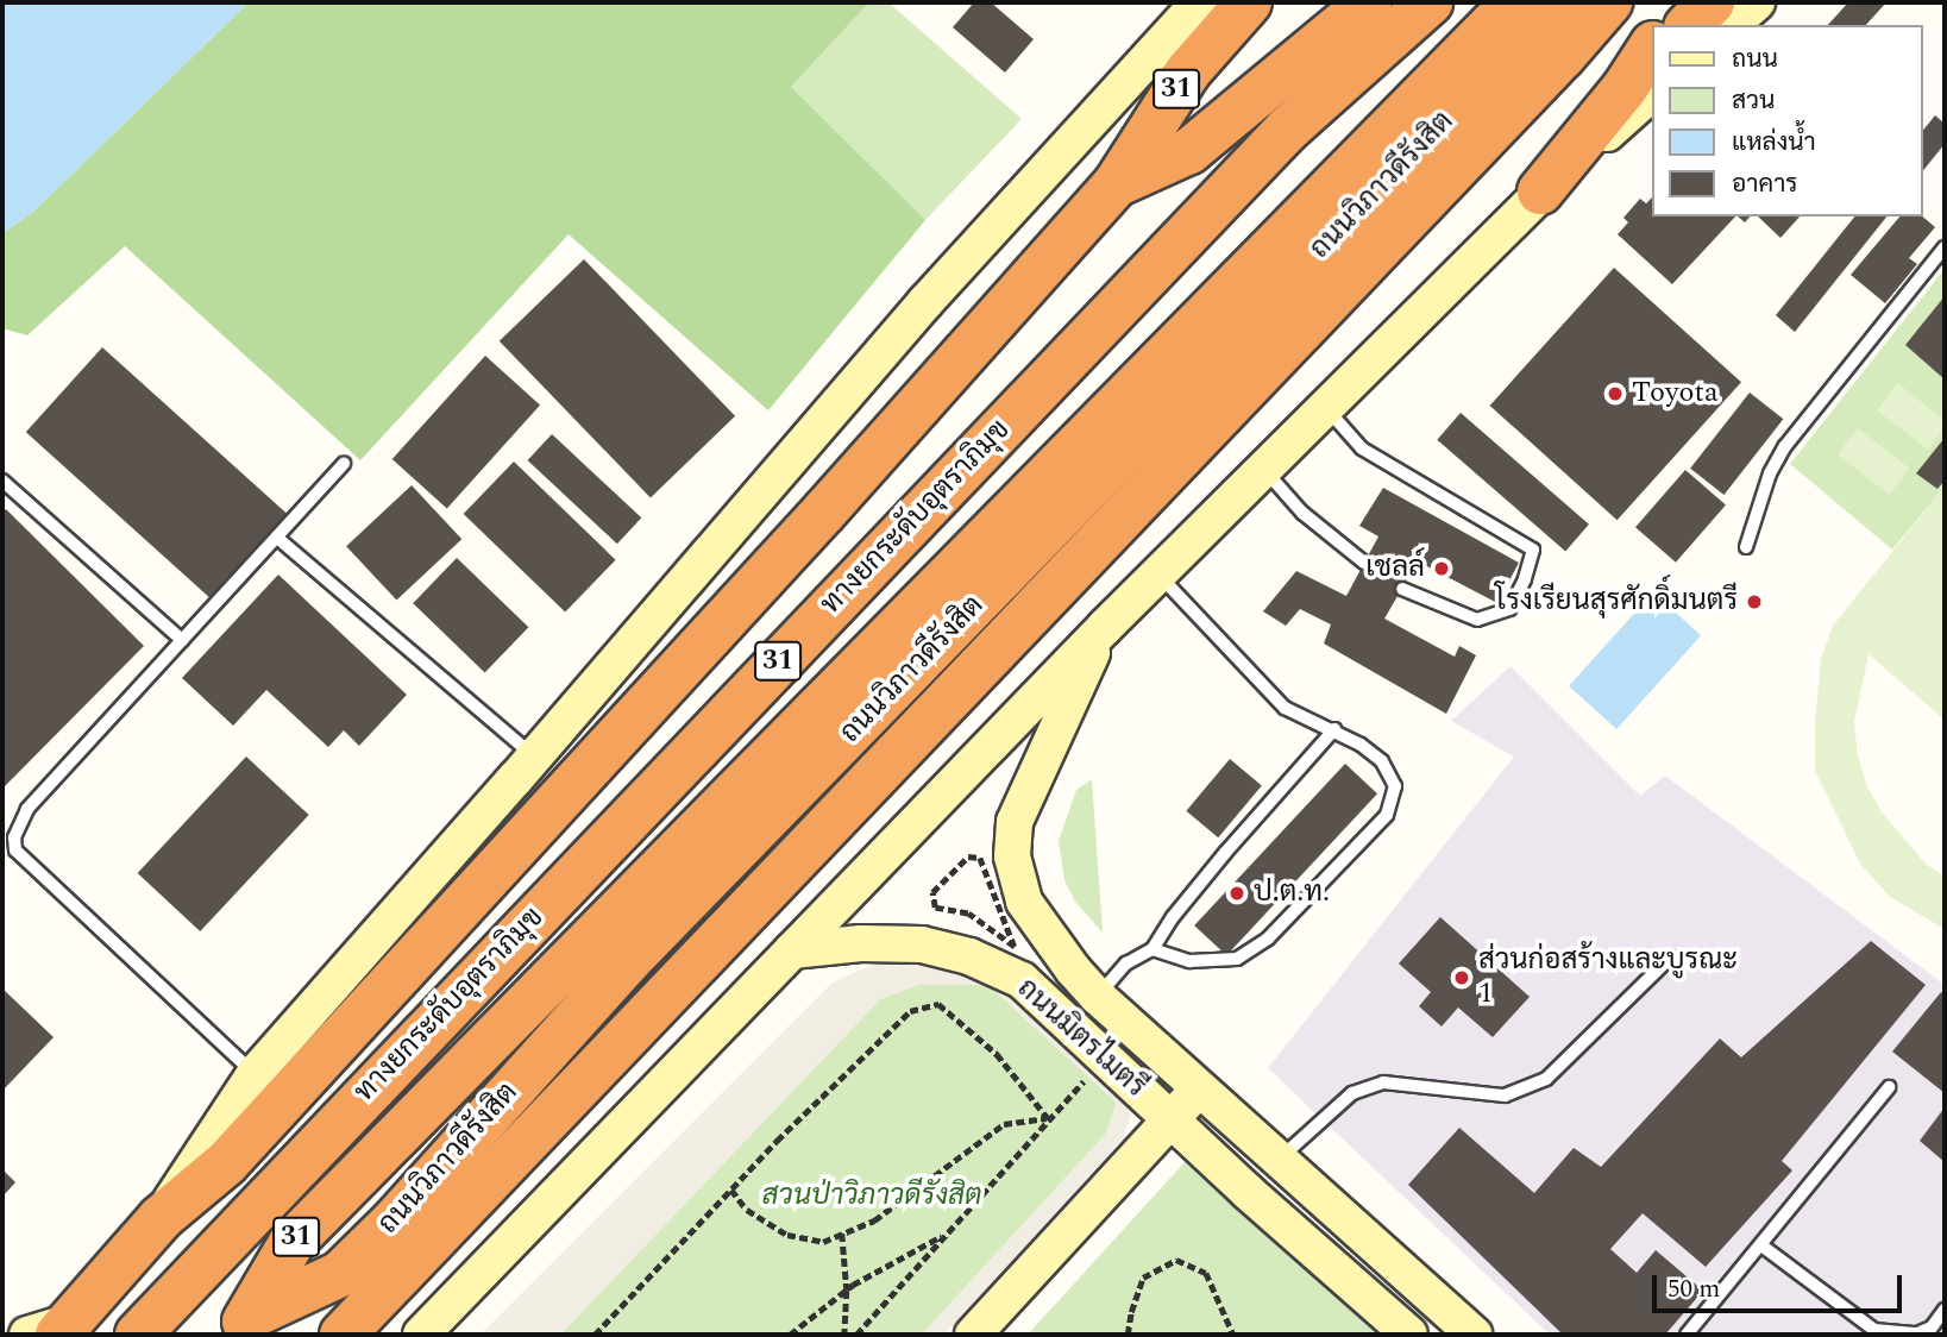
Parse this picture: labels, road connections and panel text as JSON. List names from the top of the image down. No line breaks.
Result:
{"streets":{"highway":["31","ถนนวิภาวดีรังสิต","ทางยกระดับอุตราภิมุข"],"main road":["ถนนมิตรไมตรี"]},"crossings":[["ถนนวิภาวดีรังสิต","ทางยกระดับอุตราภิมุข"]],"parks":["สวนป่าวิภาวดีรังสิต"],"places":["Toyota","เชลล์","โรงเรียนสุรศักดิ์มนตรี","ป.ต.ท.","ส่วนก่อสร้างและบูรณะ 1"],"legend":["ถนน","สวน","แหล่งน้ำ","อาคาร"],"scale_bar":"50 m"}
